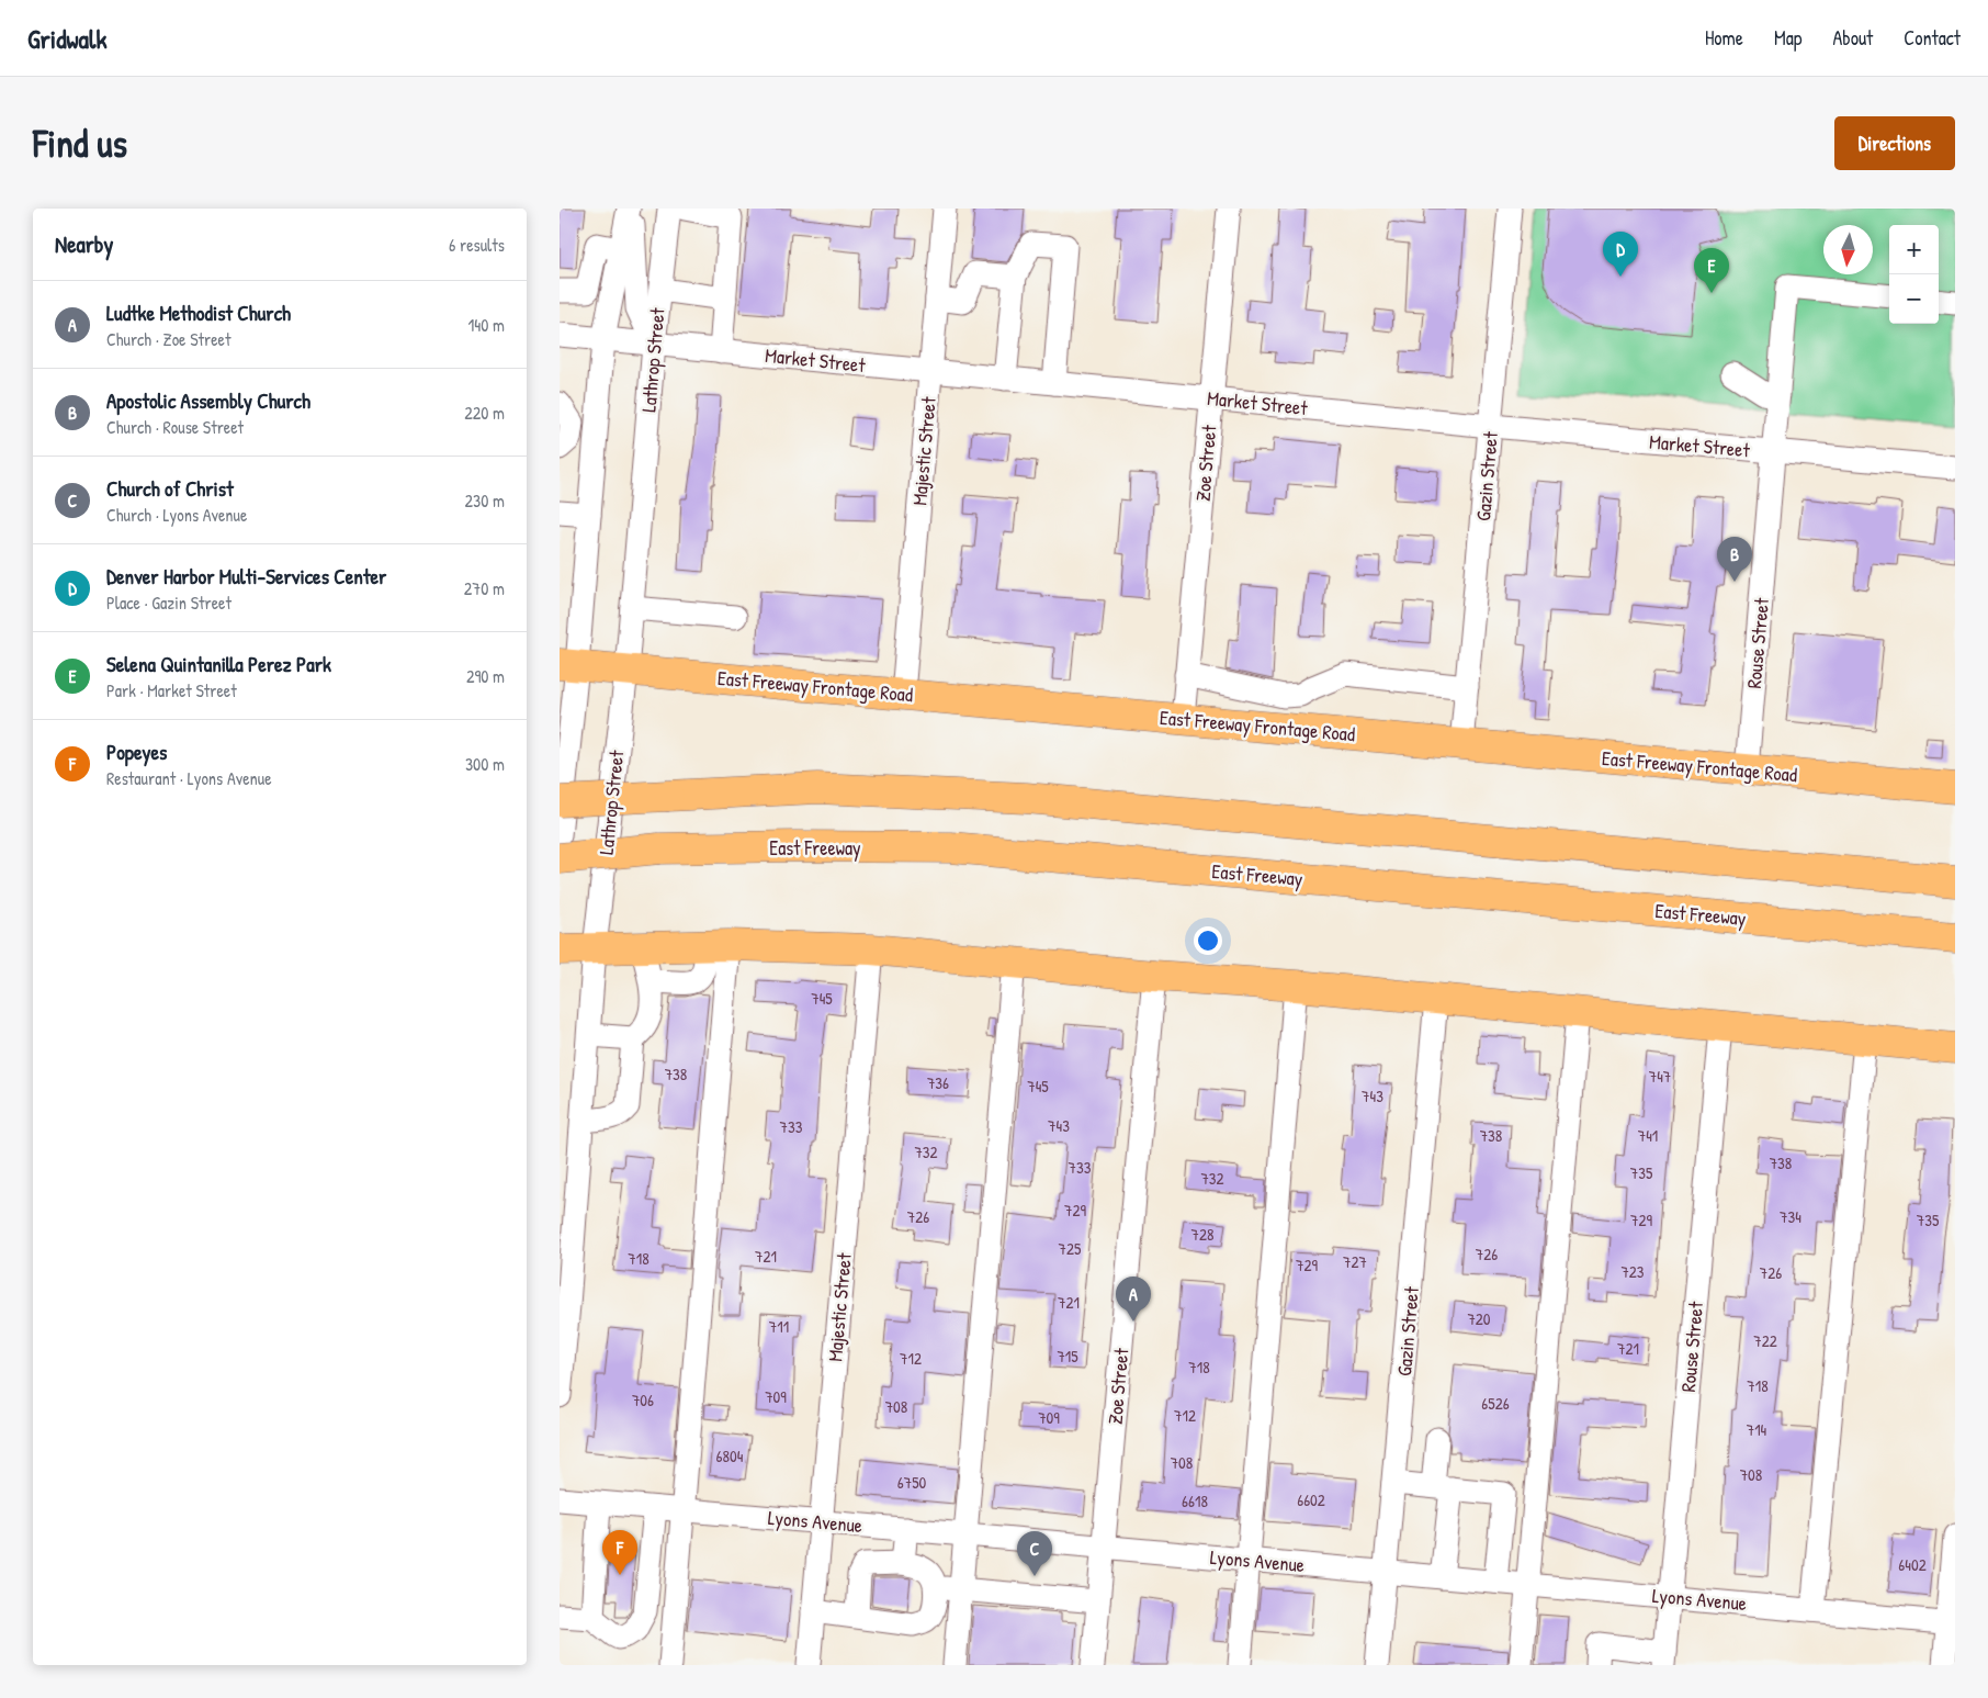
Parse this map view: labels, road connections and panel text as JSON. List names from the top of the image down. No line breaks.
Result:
{"streets":{"main road":["East Freeway Frontage Road","East Freeway"],"street":["Lathrop Street","Market Street","Majestic Street","Zoe Street","Gazin Street","Rouse Street","Lyons Avenue"]},"crossings":[["Lathrop Street","Market Street"],["Lathrop Street","East Freeway Frontage Road"],["Market Street","Majestic Street"],["Market Street","Zoe Street"],["Market Street","Gazin Street"],["Market Street","Rouse Street"],["Majestic Street","East Freeway Frontage Road"],["Majestic Street","Lyons Avenue"],["Zoe Street","East Freeway Frontage Road"],["Zoe Street","Lyons Avenue"],["Gazin Street","East Freeway Frontage Road"],["Gazin Street","Lyons Avenue"],["Rouse Street","East Freeway Frontage Road"],["Rouse Street","Lyons Avenue"]],"house_numbers":["745","738","747","736","745","743","743","733","738","741","732","738","733","735","732","729","726","734","729","735","728","725","726","721","718","727","729","723","726","721","720","711","722","721","715","712","718","718","709","706","6526","708","712","709","714","6804","708","708","6750","6602","6618","6402"],"north":"bottom","page":{"header":"Gridwalk","nav":["Home","Map","About","Contact"],"buttons":"Directions","title":"Find us","heading":["Nearby","6 results"],"map_buttons":["+","−"],"pins":["D","E","B","A","F","C"],"list":[{"mark":"A","name":"Ludtke Methodist Church","note":"Church · Zoe Street","value":"140 m"},{"mark":"B","name":"Apostolic Assembly Church","note":"Church · Rouse Street","value":"220 m"},{"mark":"C","name":"Church of Christ","note":"Church · Lyons Avenue","value":"230 m"},{"mark":"D","name":"Denver Harbor Multi-Services Center","note":"Place · Gazin Street","value":"270 m"},{"mark":"E","name":"Selena Quintanilla Perez Park","note":"Park · Market Street","value":"290 m"},{"mark":"F","name":"Popeyes","note":"Restaurant · Lyons Avenue","value":"300 m"}]}}
